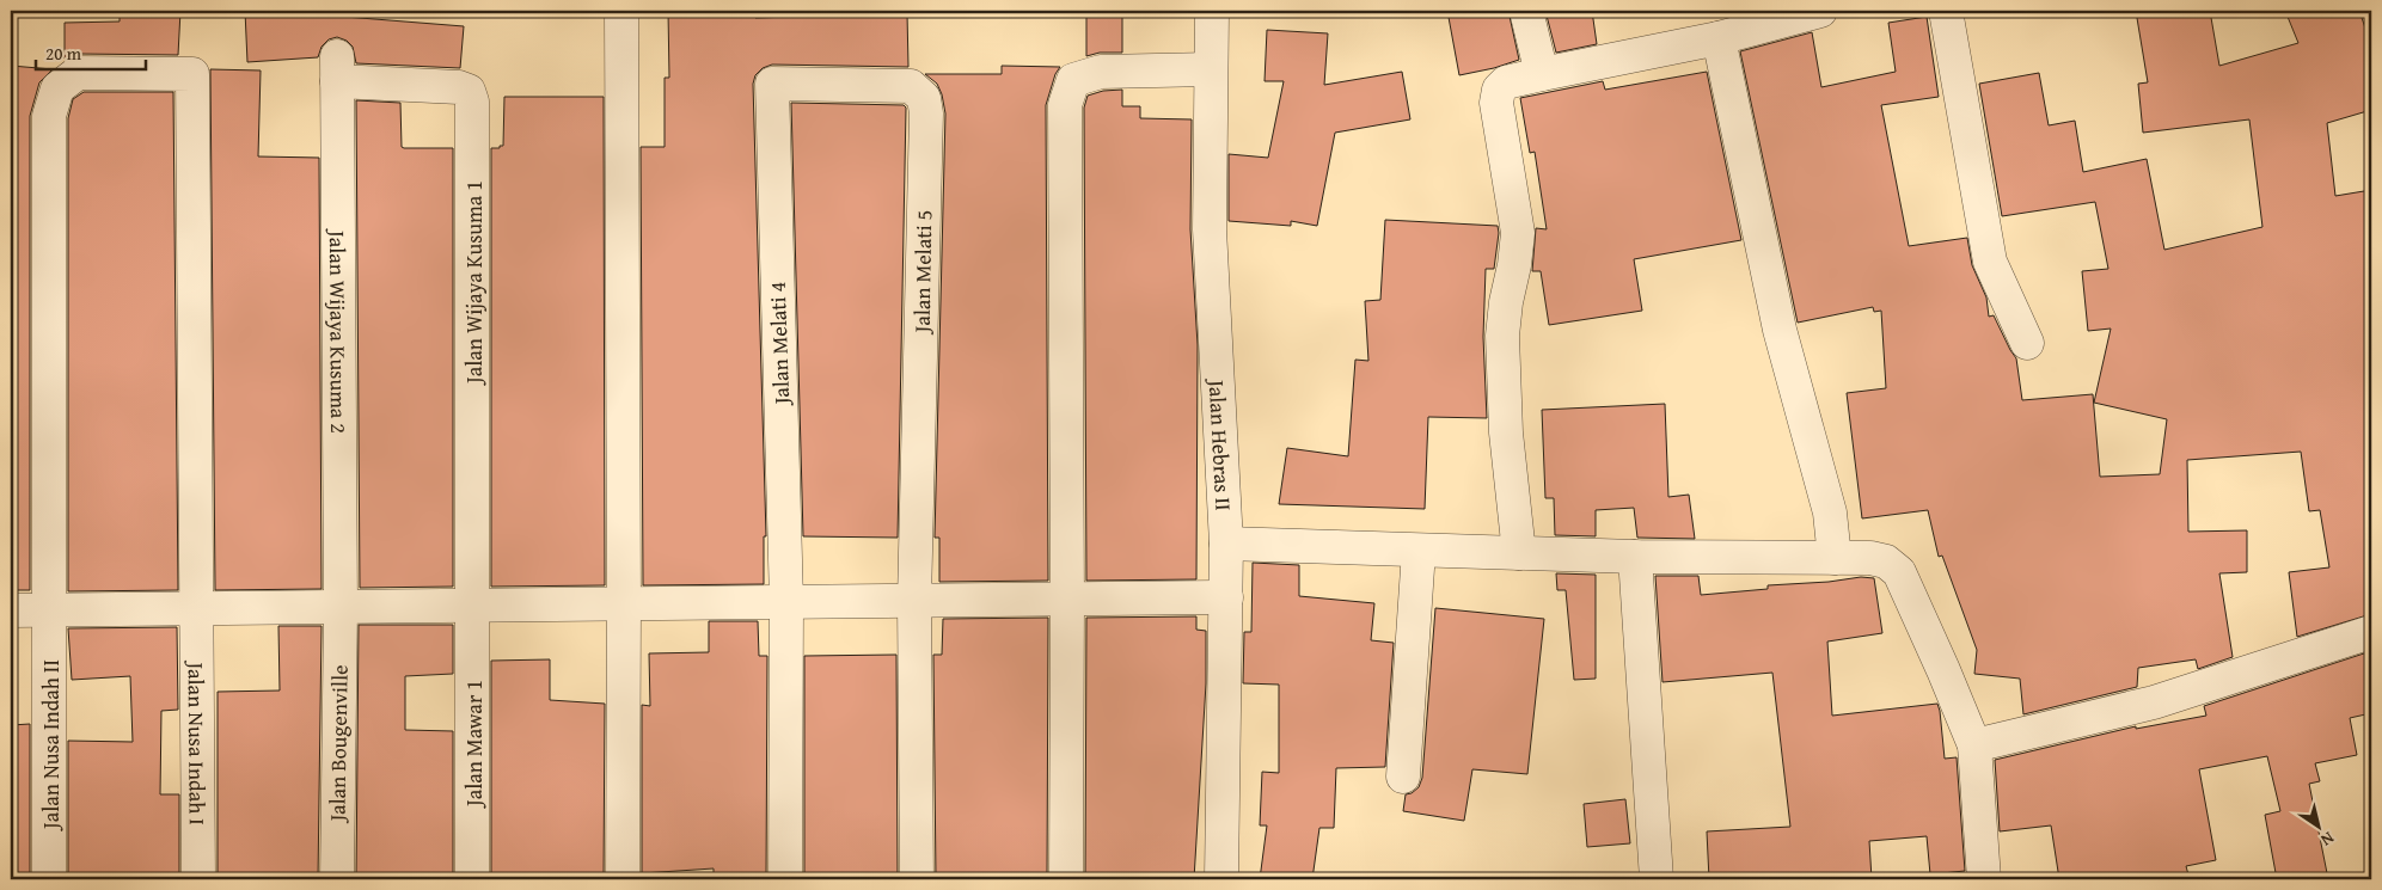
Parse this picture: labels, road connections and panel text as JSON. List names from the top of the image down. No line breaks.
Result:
{"streets":{"street":["Jalan Melati 5","Jalan Wijaya Kusuma 1","Jalan Wijaya Kusuma 2","Jalan Melati 4","Jalan Hebras II","Jalan Bougenville","Jalan Mawar 1","Jalan Nusa Indah II","Jalan Nusa Indah I"]},"crossings":[["Jalan Melati 5","Jalan Melati 4"],["Jalan Wijaya Kusuma 1","Jalan Wijaya Kusuma 2"],["Jalan Wijaya Kusuma 1","Jalan Mawar 1"],["Jalan Wijaya Kusuma 2","Jalan Bougenville"],["Jalan Nusa Indah II","Jalan Nusa Indah I"]],"scale_bar":"20 m","north":"bottom right"}
